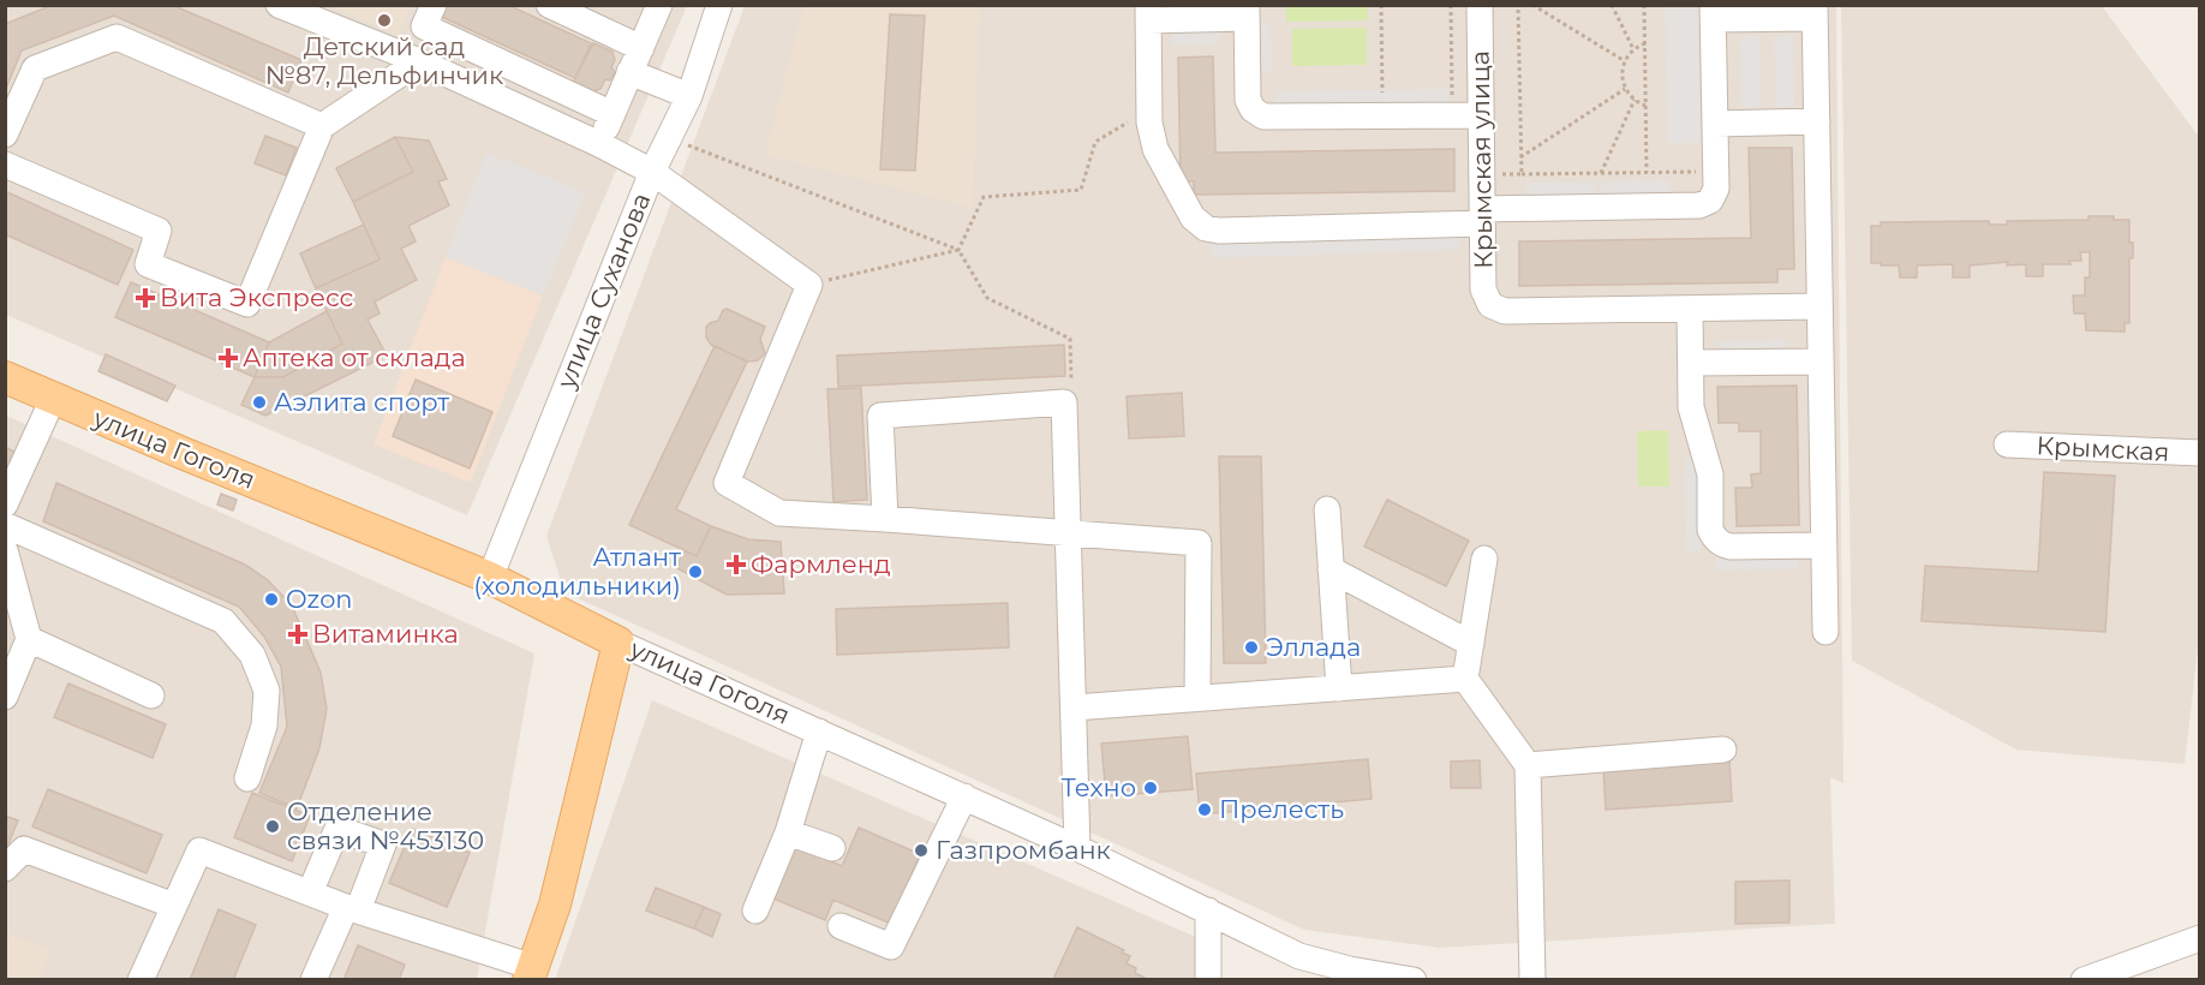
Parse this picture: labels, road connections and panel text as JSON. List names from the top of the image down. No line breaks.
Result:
{"streets":{"main road":["улица Гоголя"],"street":["Крымская улица","улица Суханова","Крымская"]},"crossings":[["улица Суханова","улица Гоголя"]],"places":{"other":["Детский сад №87, Дельфинчик","Аэлита спорт","Атлант (холодильники)","Ozon","Эллада","Техно","Прелесть","Отделение связи №453130","Газпромбанк"],"health":["Вита Экспресс","Аптека от склада","Фармленд","Витаминка"]}}
